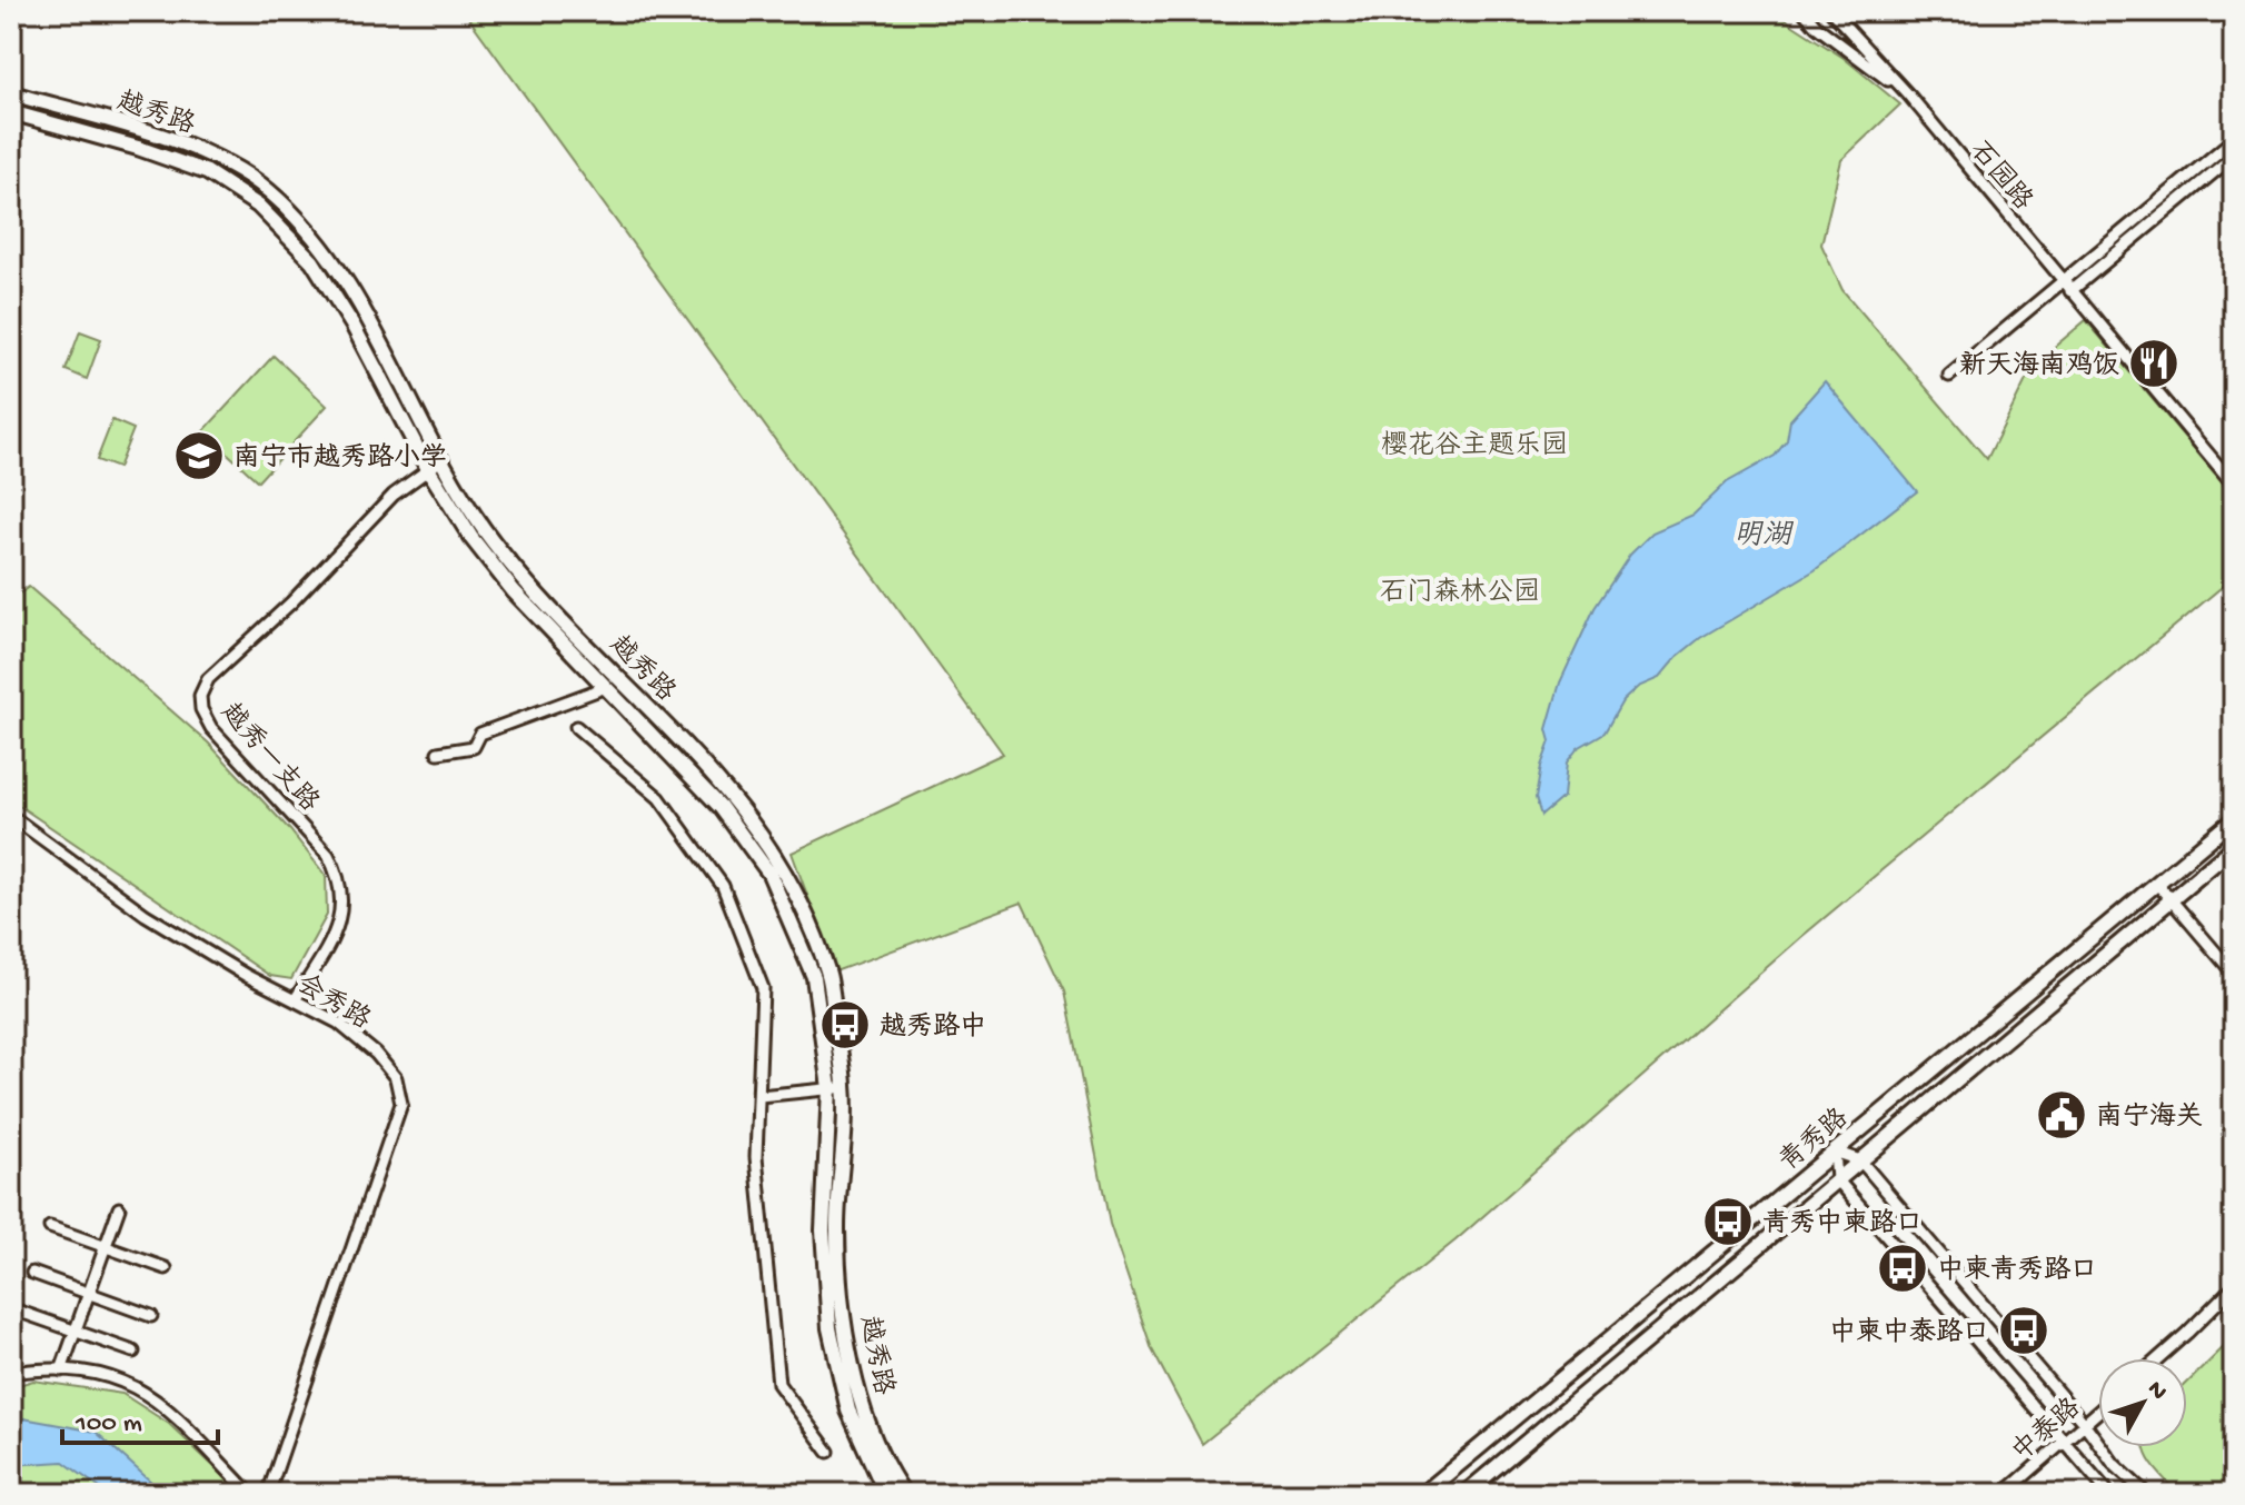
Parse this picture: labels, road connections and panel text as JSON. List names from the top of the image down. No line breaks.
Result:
{"streets":{"main road":["越秀路","青秀路"],"street":["石园路","越秀一支路","会秀路","中泰路"]},"crossings":[["越秀路","越秀一支路"],["越秀一支路","会秀路"]],"water":["明湖"],"parks":["樱花谷主题乐园","石门森林公园"],"places":{"restaurant":["新天海南鸡饭"],"school or university":["南宁市越秀路小学"],"bus stop":["越秀路中","青秀中柬路口","中柬青秀路口","中柬中泰路口"],"public building":["南宁海关"]},"scale_bar":"100 m","north":"top right"}
